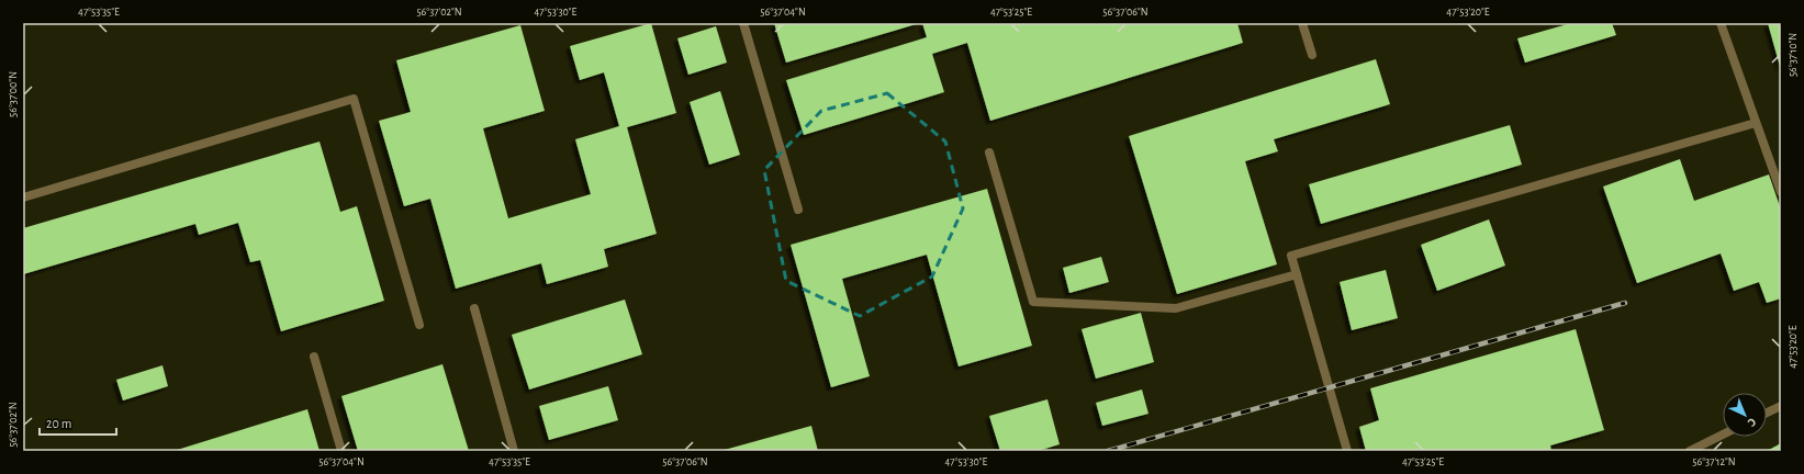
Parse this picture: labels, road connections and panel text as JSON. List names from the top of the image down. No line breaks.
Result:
{"scale_bar":"20 m","north":"bottom right","coordinates":["47°53'35\"E","56°37'02\"N","47°53'30\"E","56°37'04\"N","47°53'25\"E","56°37'06\"N","47°53'20\"E","56°37'10\"N","56°37'00\"N","56°37'12\"N"]}
